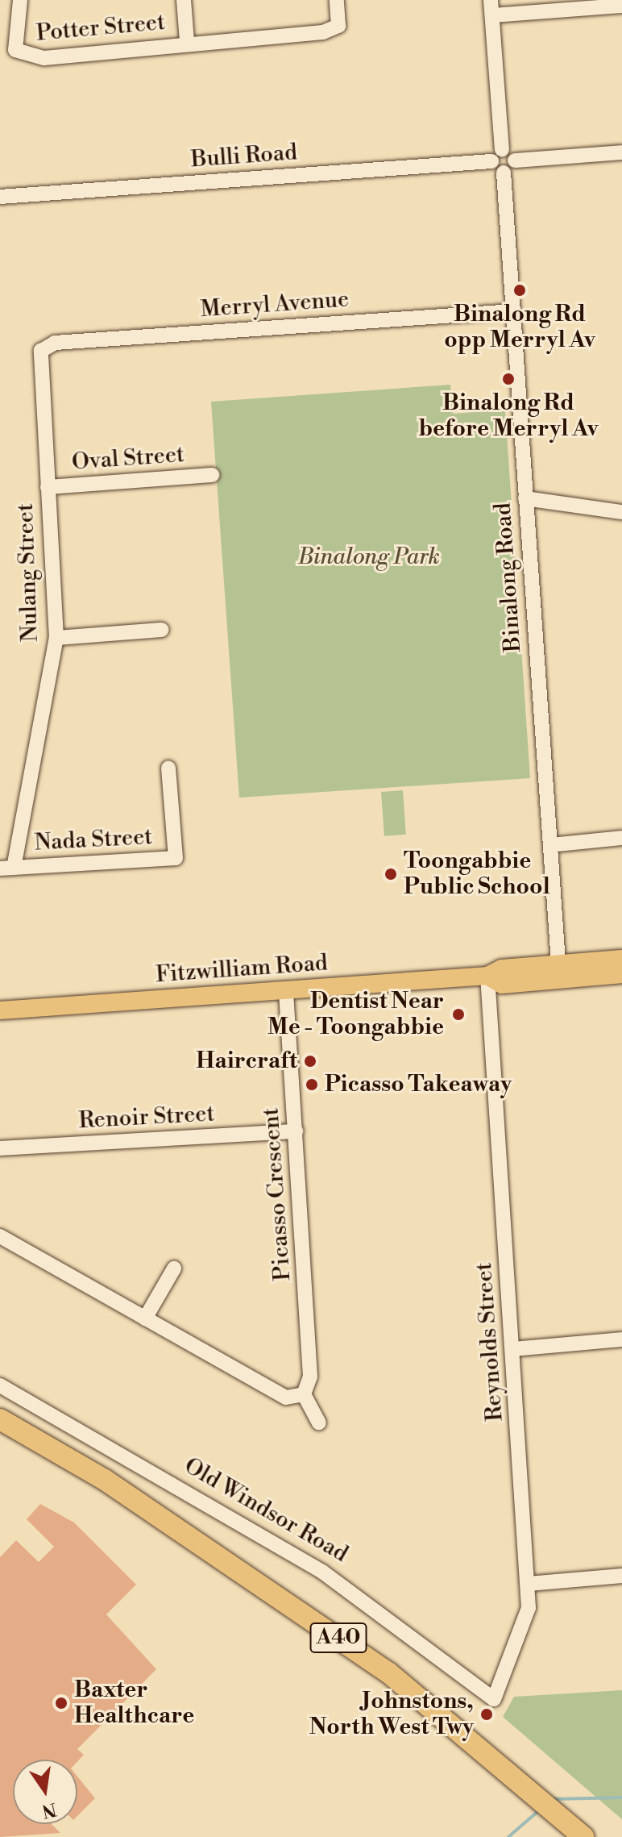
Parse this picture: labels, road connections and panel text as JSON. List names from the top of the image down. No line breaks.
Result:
{"streets":{"highway":["A40"],"main road":["Fitzwilliam Road"],"street":["Potter Street","Bulli Road","Merryl Avenue","Oval Street","Nulang Street","Binalong Road","Nada Street","Renoir Street","Picasso Crescent","Reynolds Street","Old Windsor Road"]},"crossings":[["Merryl Avenue","Nulang Street"],["Merryl Avenue","Binalong Road"],["Oval Street","Nulang Street"],["Nulang Street","Nada Street"],["Binalong Road","Fitzwilliam Road"],["Fitzwilliam Road","Picasso Crescent"],["Fitzwilliam Road","Reynolds Street"],["Renoir Street","Picasso Crescent"],["Reynolds Street","Old Windsor Road"]],"parks":["Binalong Park"],"places":["Binalong Rd opp Merryl Av","Binalong Rd before Merryl Av","Toongabbie Public School","Dentist Near Me - Toongabbie","Haircraft","Picasso Takeaway","Baxter Healthcare","Johnstons, North West Twy"],"north":"bottom"}
